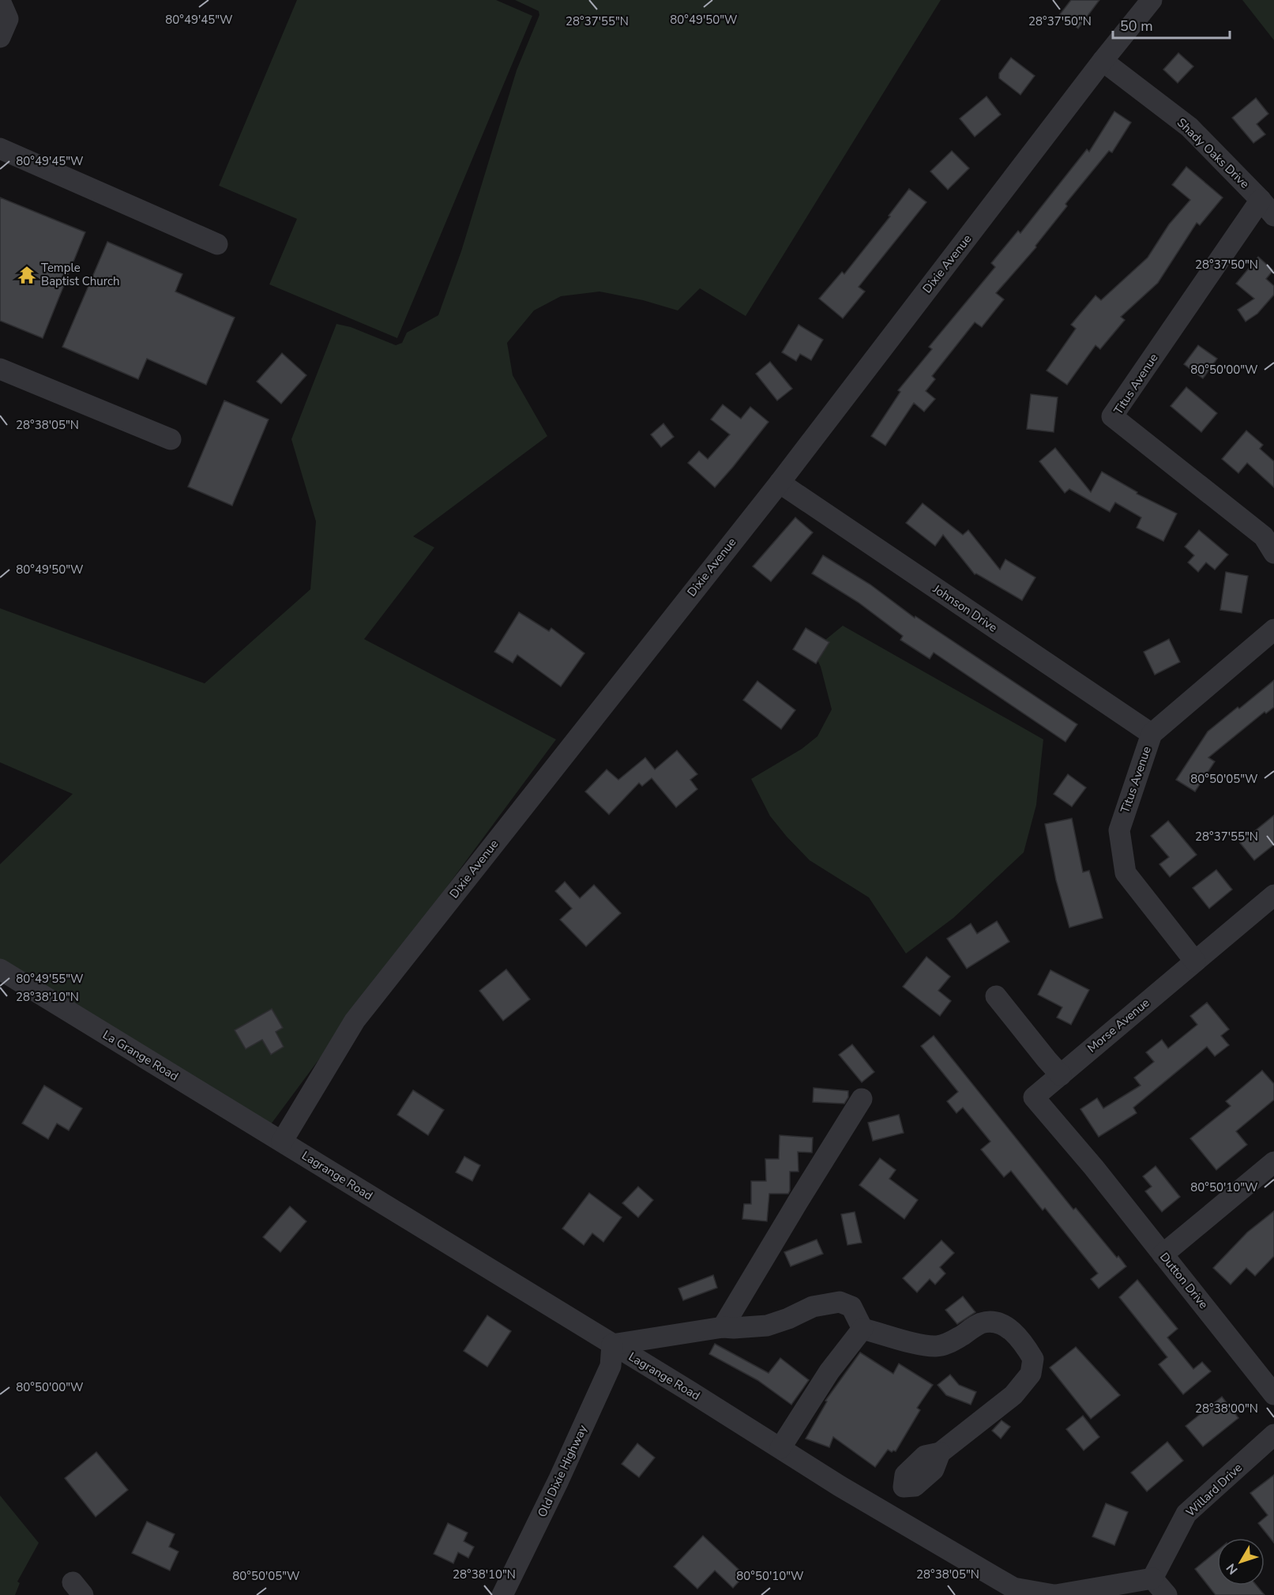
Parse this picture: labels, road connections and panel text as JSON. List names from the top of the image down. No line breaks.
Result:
{"streets":{"street":["Shady Oaks Drive","Dixie Avenue","Titus Avenue","Johnson Drive","Morse Avenue","La Grange Road","Lagrange Road","Dutton Drive","Old Dixie Highway","Willard Drive"]},"crossings":[["Shady Oaks Drive","Dixie Avenue"],["Shady Oaks Drive","Titus Avenue"],["Dixie Avenue","Johnson Drive"],["Dixie Avenue","La Grange Road"],["Dixie Avenue","Lagrange Road"],["Titus Avenue","Johnson Drive"],["Titus Avenue","Morse Avenue"],["Morse Avenue","Dutton Drive"],["La Grange Road","Lagrange Road"],["Lagrange Road","Old Dixie Highway"],["Lagrange Road","Willard Drive"]],"places":{"temple":["Temple Baptist Church"]},"scale_bar":"50 m","north":"bottom left","coordinates":["80°49'45\"W","80°49'50\"W","28°37'55\"N","28°37'50\"N","80°50'00\"W","28°38'05\"N","80°50'05\"W","80°49'55\"W","28°38'10\"N","80°50'10\"W","28°38'00\"N"]}
